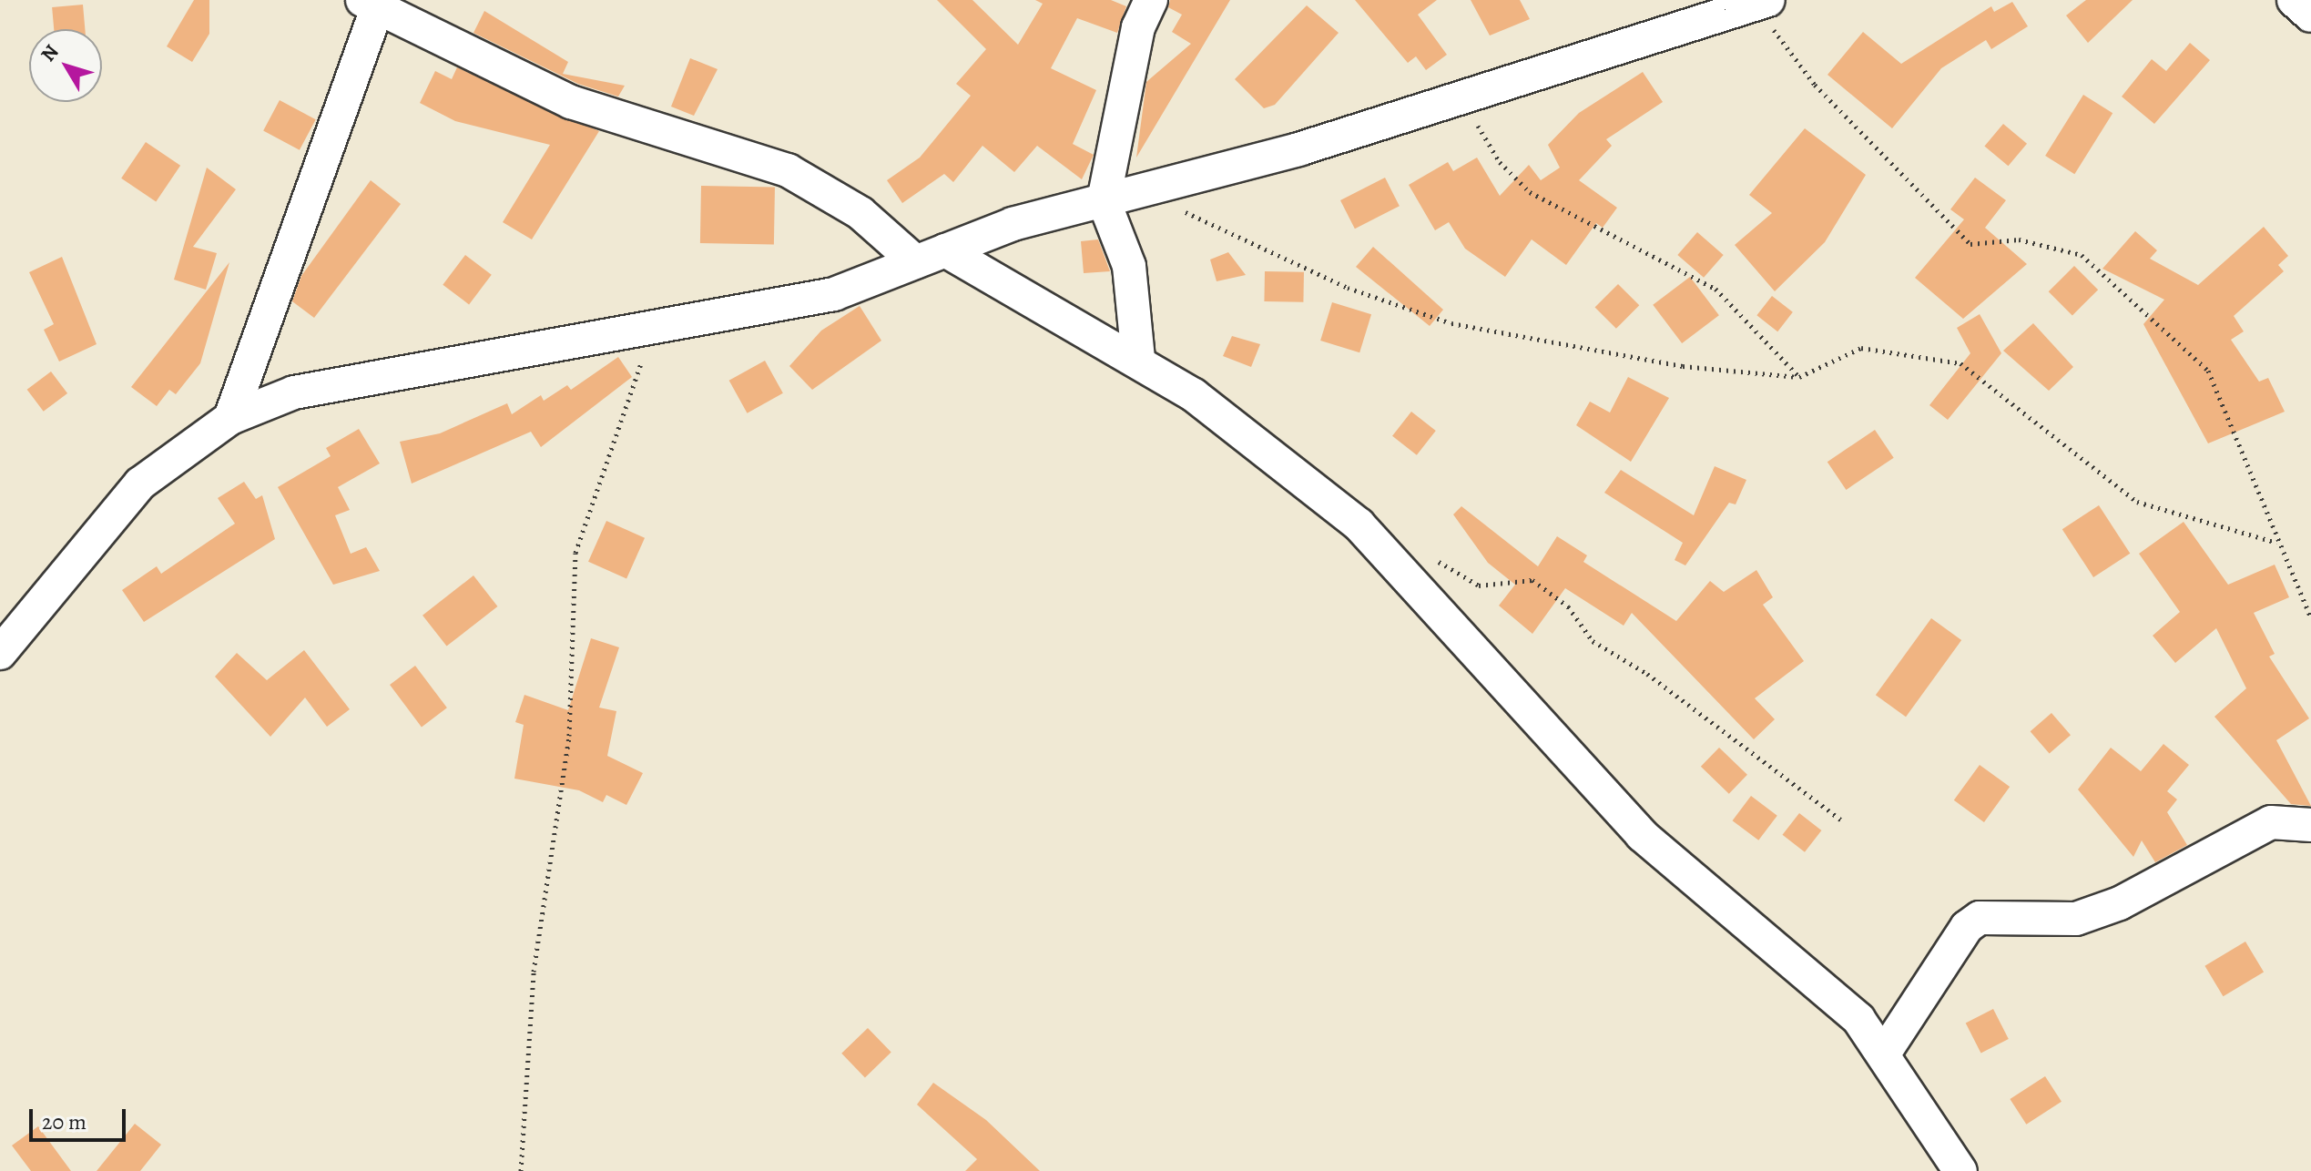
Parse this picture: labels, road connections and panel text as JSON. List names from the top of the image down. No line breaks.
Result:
{"scale_bar":"20 m","north":"top left"}
